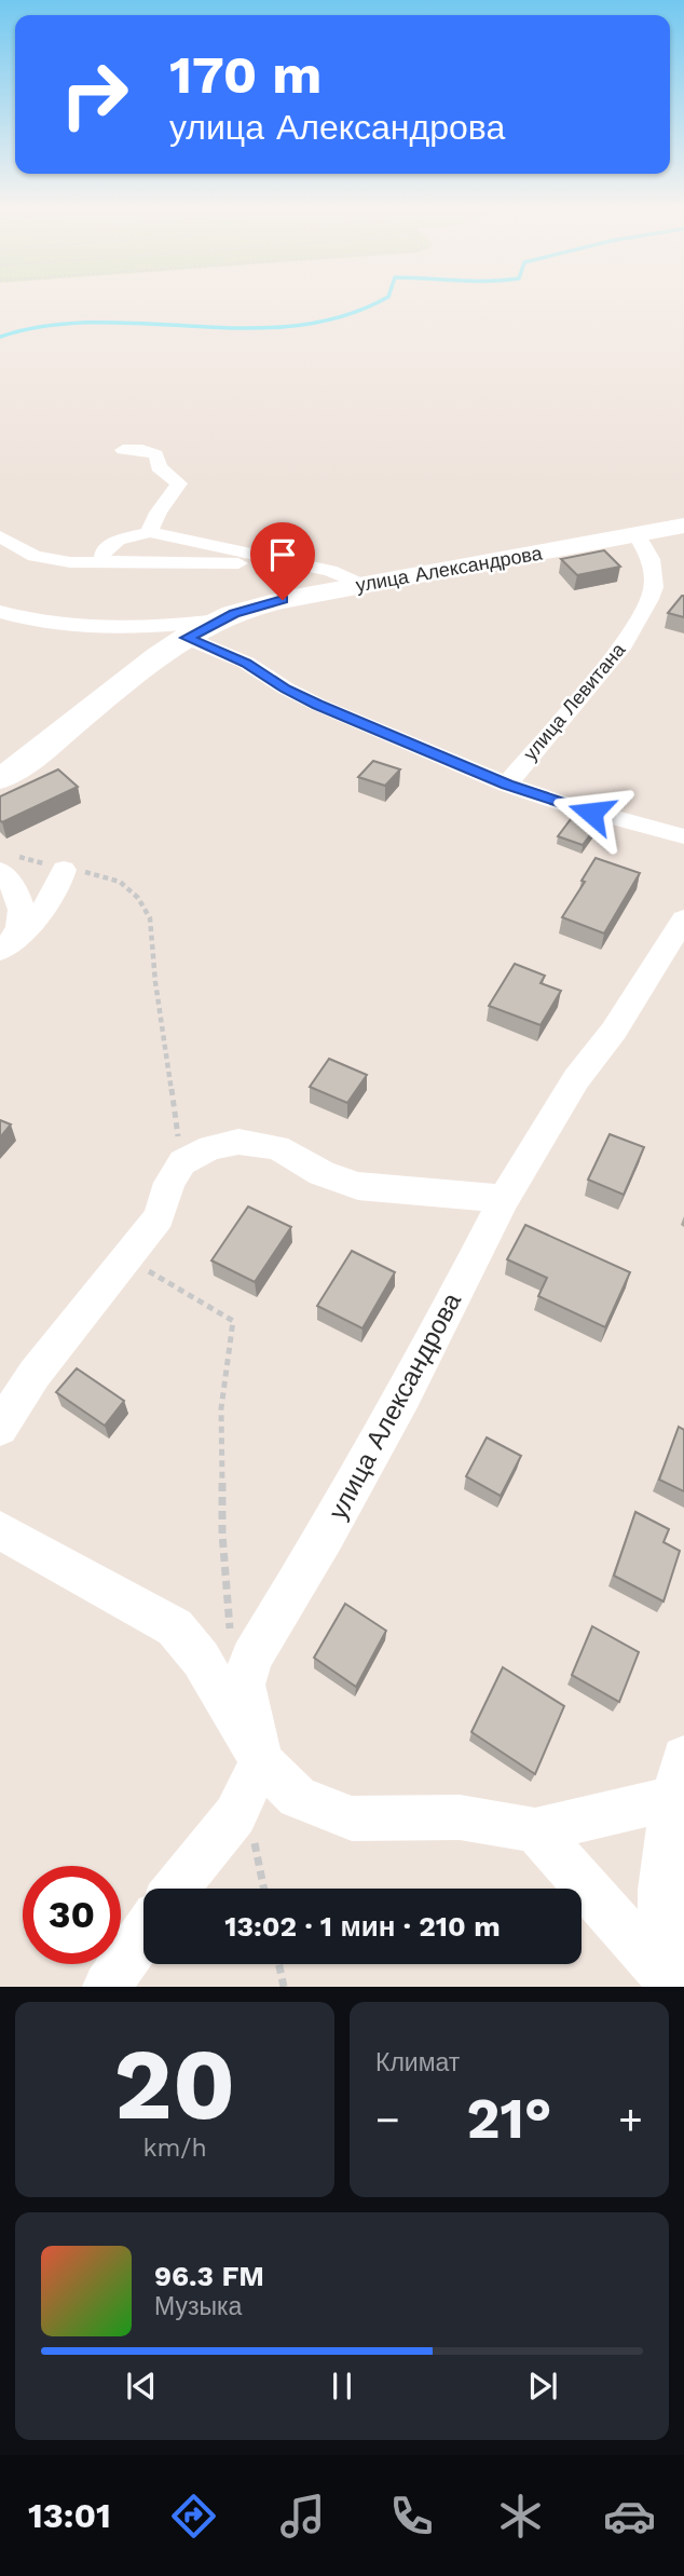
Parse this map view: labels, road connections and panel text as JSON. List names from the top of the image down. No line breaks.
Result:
{"streets":{"street":["улица Александрова","улица Левитана"]},"crossings":[["улица Александрова","улица Левитана"]],"page":{"turn":["170 m","улица Александрова"],"limit":"30","trip":"13:02 · 1 мин · 210 m","tile":[["20","km/h"],"Климат"],"heat":["−","21°","+"],"song":["96.3 FM","Музыка"],"tabs":"13:01"}}
